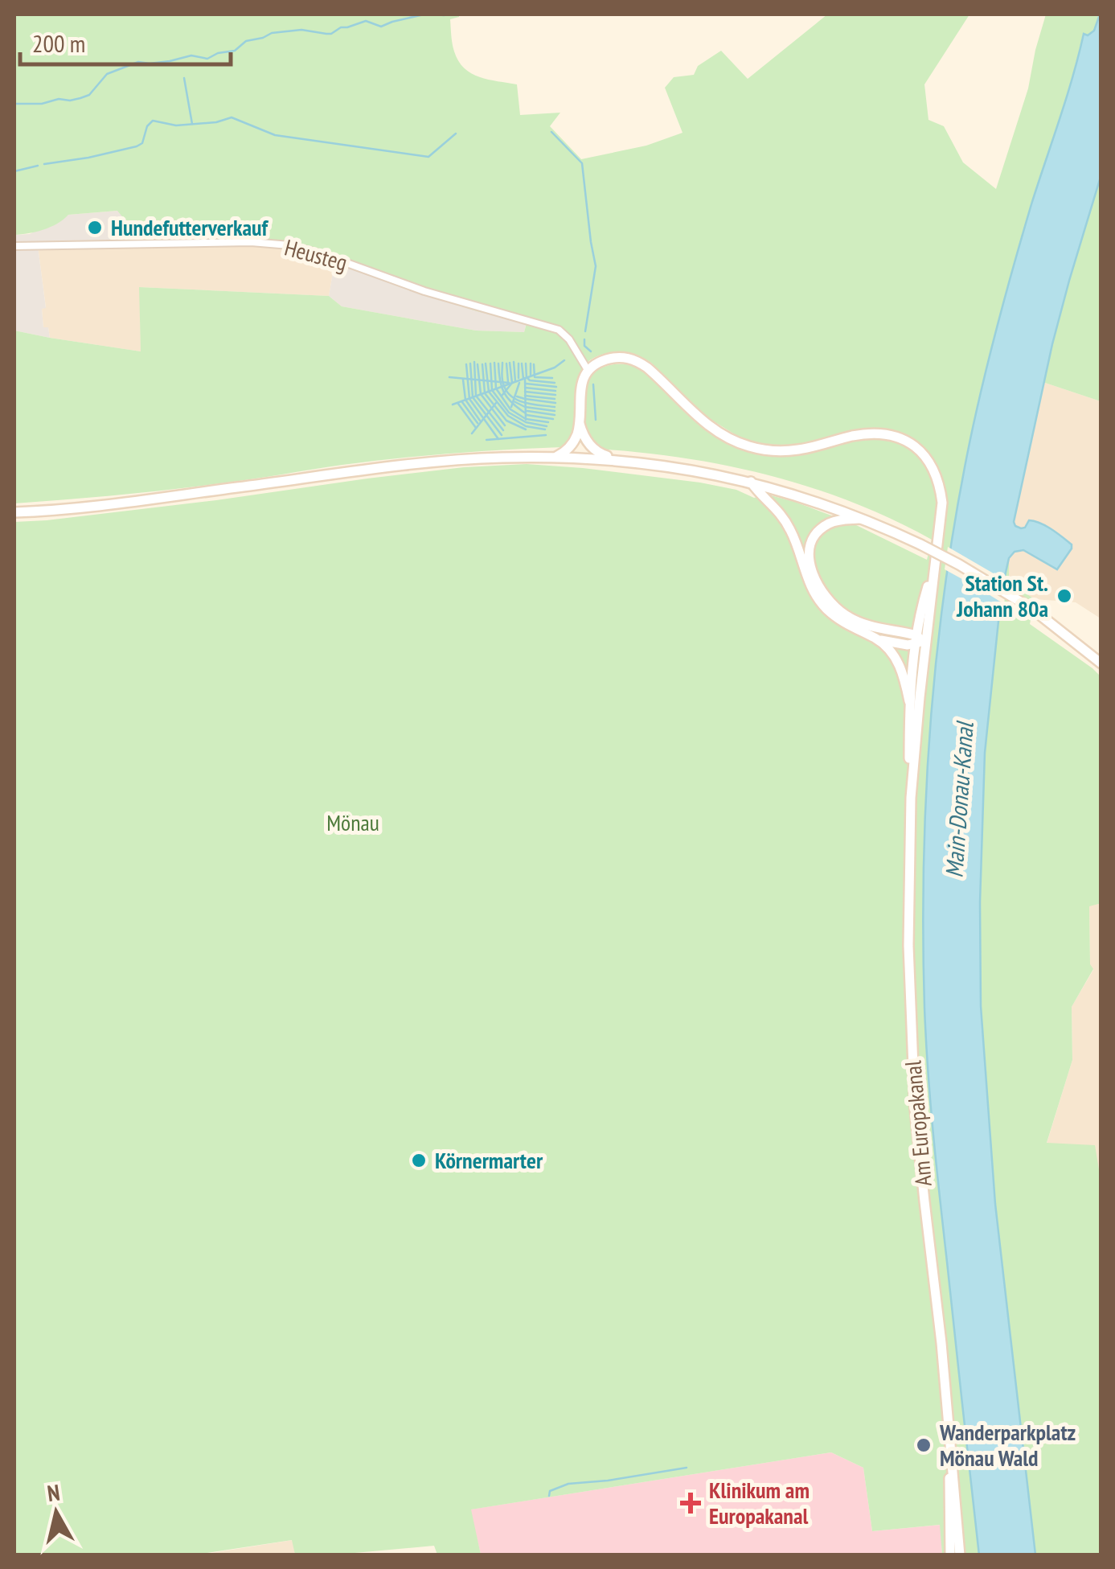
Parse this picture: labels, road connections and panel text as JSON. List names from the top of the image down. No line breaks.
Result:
{"streets":{"main road":["Am Europakanal"],"street":["Heusteg"]},"crossings":[["Heusteg","Am Europakanal"]],"water":["Main-Donau-Kanal"],"parks":["Mönau"],"places":{"other":["Hundefutterverkauf","Station St. Johann 80a","Körnermarter","Wanderparkplatz Mönau Wald"],"health":["Klinikum am Europakanal"]},"scale_bar":"200 m","north":"top"}
